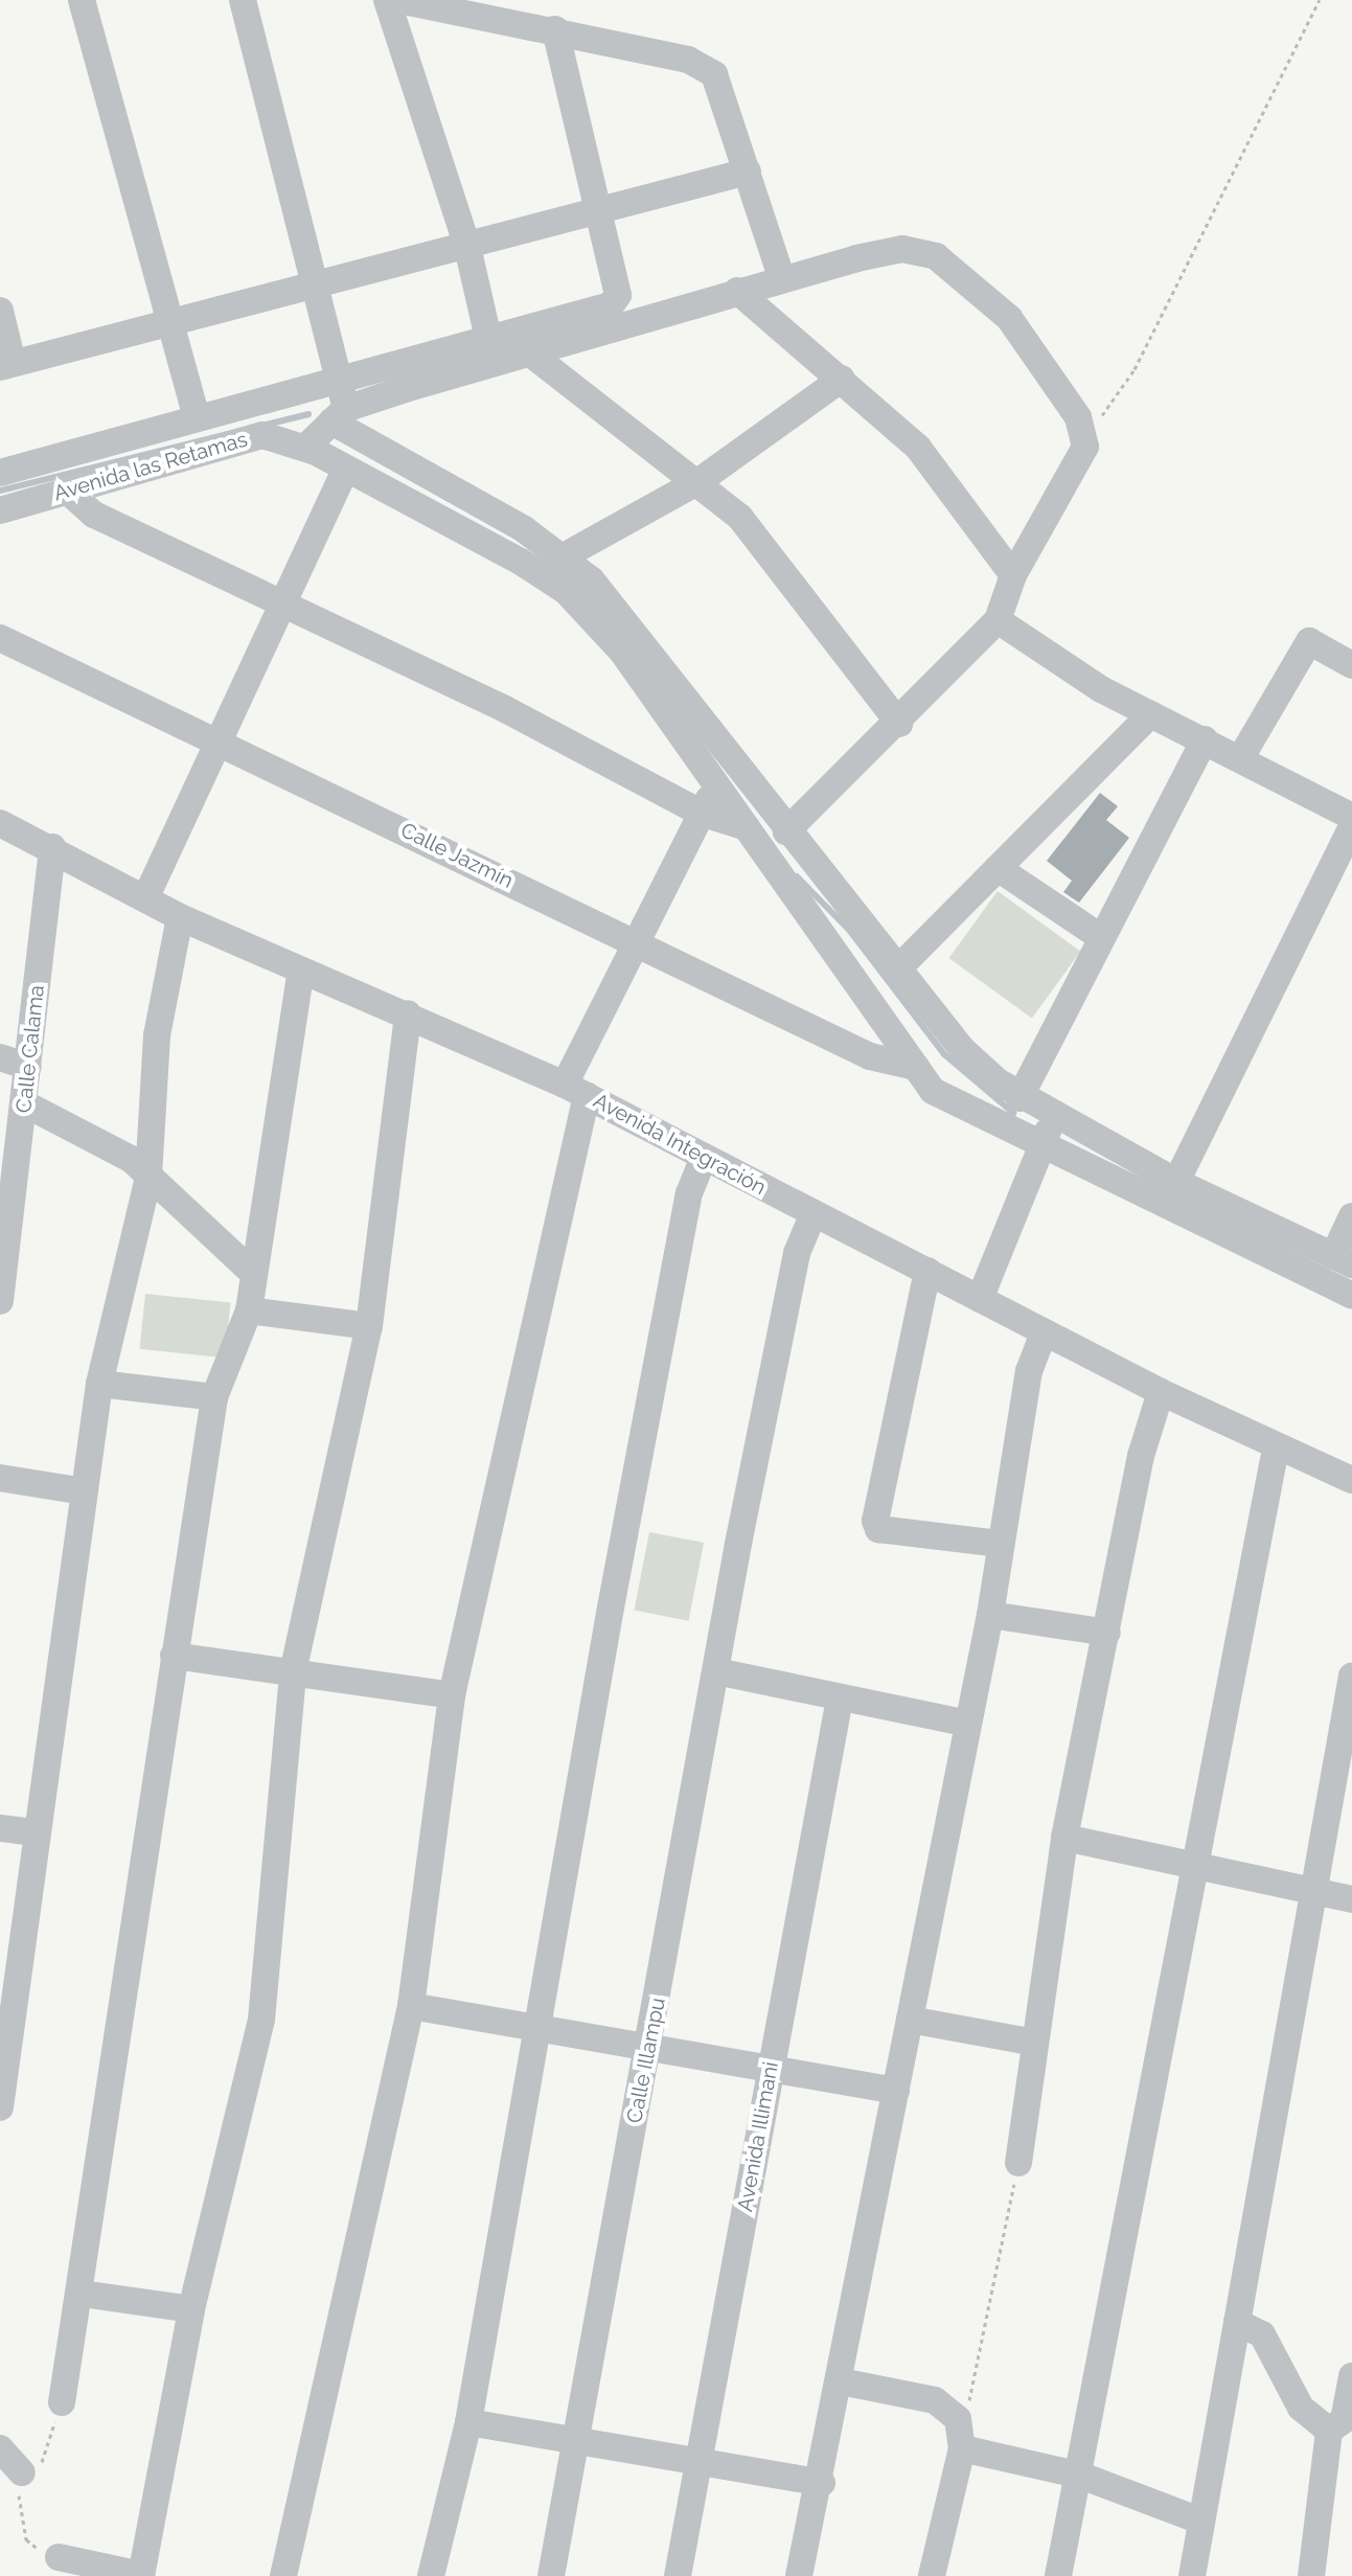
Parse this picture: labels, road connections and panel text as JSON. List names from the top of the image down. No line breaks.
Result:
{"streets":{"street":["Avenida las Retamas","Calle Jazmín","Calle Calama","Avenida Integración","Calle Illampu","Avenida Illimani"]},"crossings":[["Avenida las Retamas","Calle Jazmín"],["Calle Calama","Avenida Integración"],["Avenida Integración","Calle Illampu"]]}
